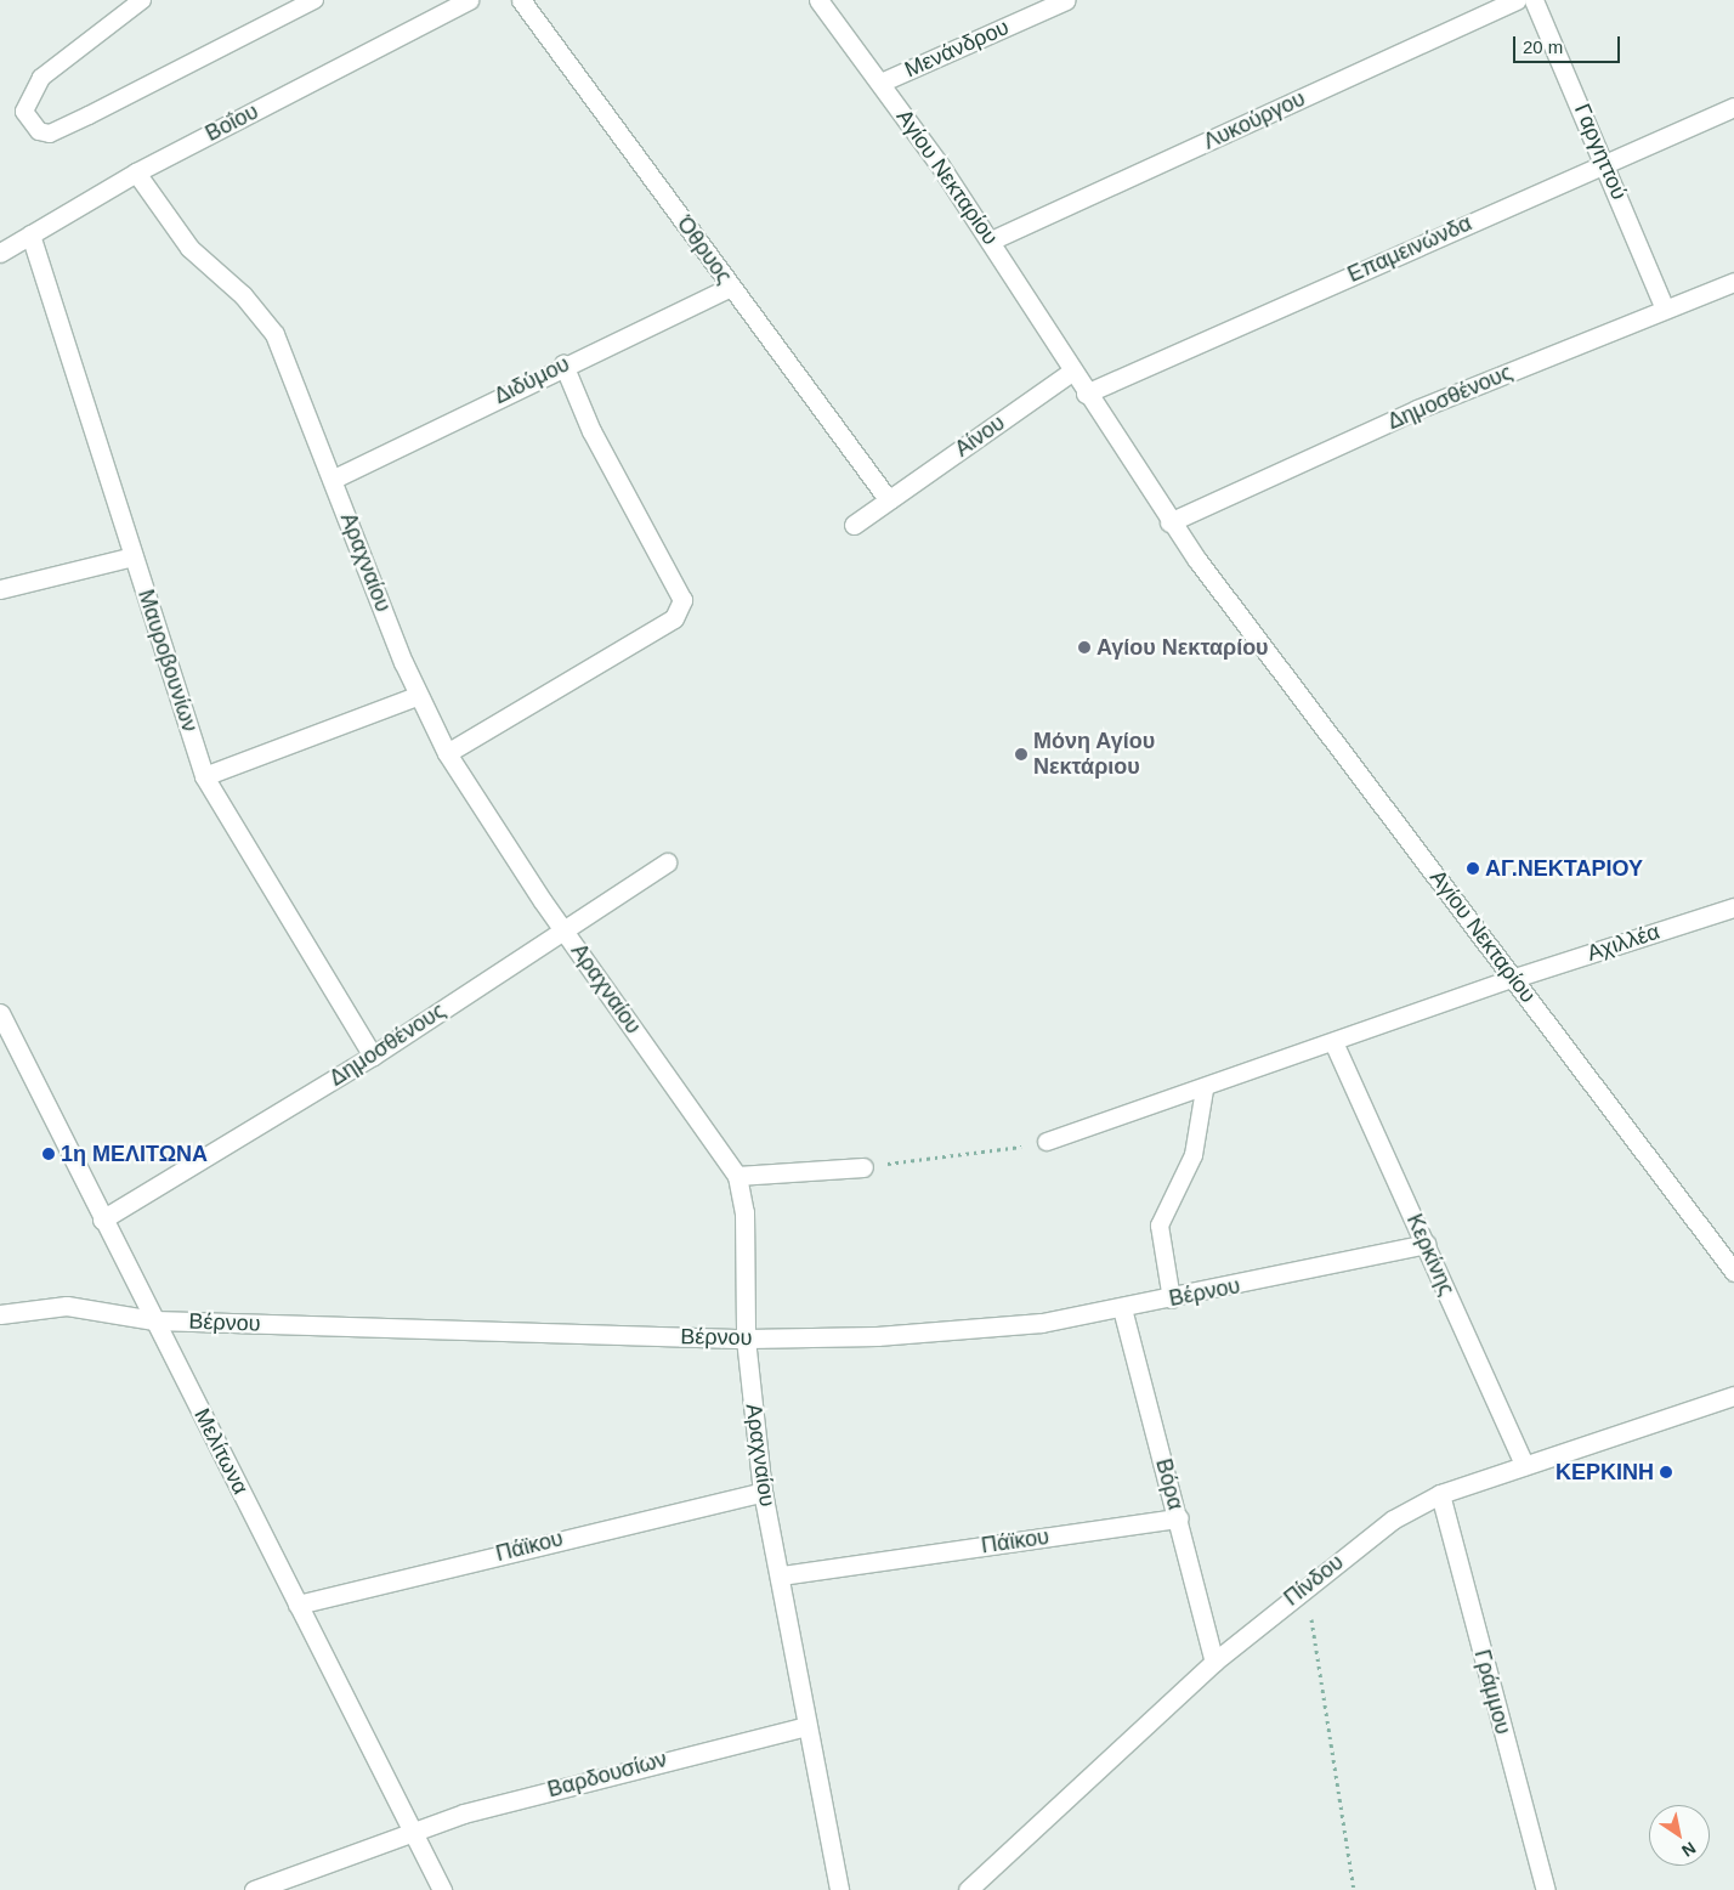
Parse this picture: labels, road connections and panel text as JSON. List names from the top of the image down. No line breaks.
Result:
{"streets":{"street":["Μενάνδρου","Λυκούργου","Βοΐου","Γαργηττού","Αγίου Νεκταρίου","Επαμεινώνδα","Όθρυος","Διδύμου","Δημοσθένους","Αίνου","Αραχναίου","Μαυροβουνίων","Αχιλλέα","Κερκίνης","Βέρνου","Μελίτωνα","Βόρα","Πάϊκου","Πίνδου","Γράμμου","Βαρδουσίων"]},"crossings":[["Μενάνδρου","Αγίου Νεκταρίου"],["Λυκούργου","Αγίου Νεκταρίου"],["Βοΐου","Αραχναίου"],["Βοΐου","Μαυροβουνίων"],["Γαργηττού","Επαμεινώνδα"],["Γαργηττού","Δημοσθένους"],["Αγίου Νεκταρίου","Επαμεινώνδα"],["Αγίου Νεκταρίου","Δημοσθένους"],["Αγίου Νεκταρίου","Αίνου"],["Αγίου Νεκταρίου","Αχιλλέα"],["Όθρυος","Διδύμου"],["Όθρυος","Αίνου"],["Διδύμου","Αραχναίου"],["Δημοσθένους","Αραχναίου"],["Δημοσθένους","Μαυροβουνίων"],["Δημοσθένους","Μελίτωνα"],["Αραχναίου","Βέρνου"],["Αραχναίου","Πάϊκου"],["Αραχναίου","Βαρδουσίων"],["Κερκίνης","Βέρνου"],["Κερκίνης","Πίνδου"],["Βέρνου","Μελίτωνα"],["Βέρνου","Βόρα"],["Μελίτωνα","Πάϊκου"],["Μελίτωνα","Βαρδουσίων"],["Βόρα","Πάϊκου"],["Βόρα","Πίνδου"],["Πίνδου","Γράμμου"]],"places":["Αγίου Νεκταρίου","Μόνη Αγίου Νεκτάριου","ΑΓ.ΝΕΚΤΑΡΙΟΥ","1η ΜΕΛΙΤΩΝΑ","ΚΕΡΚΙΝΗ"],"scale_bar":"20 m","north":"bottom right"}
